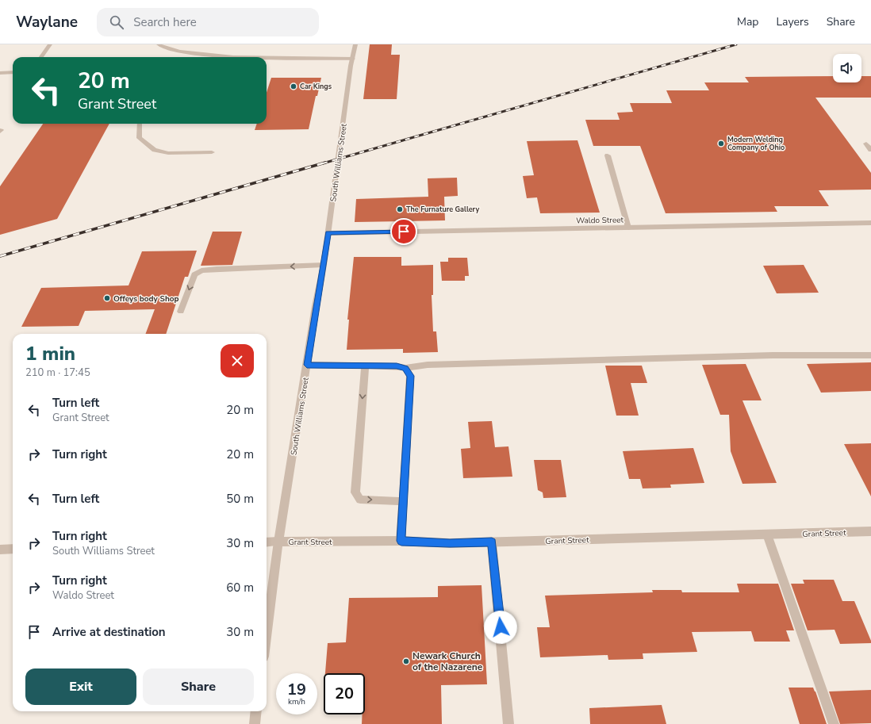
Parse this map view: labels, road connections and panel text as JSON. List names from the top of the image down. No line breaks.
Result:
{"streets":{"street":["South Williams Street","Waldo Street","Grant Street"]},"crossings":[["South Williams Street","Waldo Street"],["South Williams Street","Grant Street"]],"places":["Car Kings","Modern Welding Company of Ohio","The Furnature Gallery","Offeys body Shop","Newark Church of the Nazarene"],"page":{"header":"Waylane","search":"Search here","nav":["Map","Layers","Share"],"turn":["20 m","Grant Street"],"heading":["1 min","210 m · 17:45"],"list":[{"name":"Turn left","note":"Grant Street","value":"20 m"},{"name":"Turn right","value":"20 m"},{"name":"Turn left","value":"50 m"},{"name":"Turn right","note":"South Williams Street","value":"30 m"},{"name":"Turn right","note":"Waldo Street","value":"60 m"},{"name":"Arrive at destination","value":"30 m"}],"buttons":["Exit","Share"],"speed":"19 km/h","limit":"20"}}
